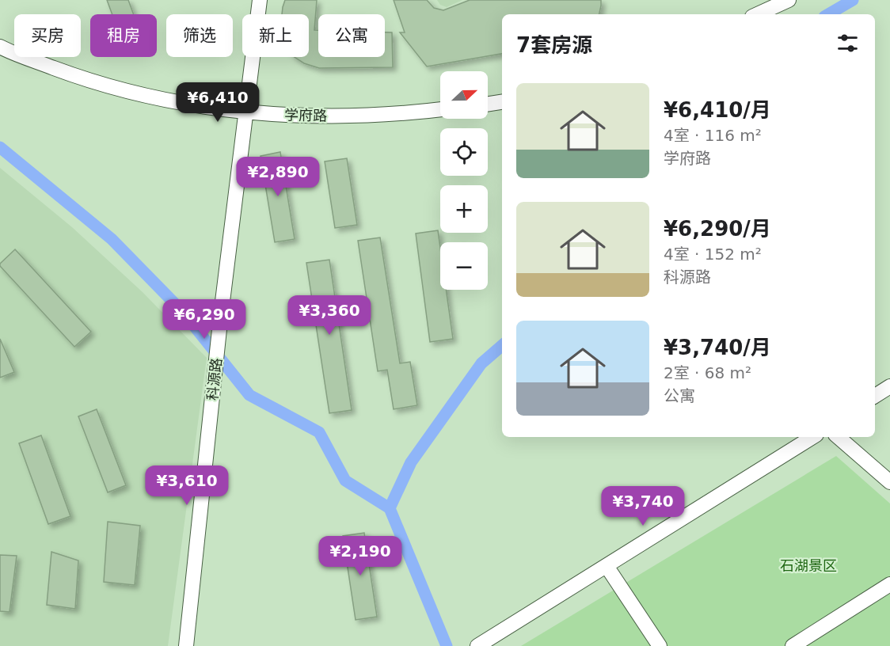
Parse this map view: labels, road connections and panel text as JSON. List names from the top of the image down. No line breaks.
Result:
{"streets":{"street":["学府路","科源路"]},"crossings":[["学府路","科源路"]],"parks":["石湖景区"],"north":"right","page":{"chip":["买房","租房","筛选","新上","公寓"],"heading":"7套房源","map_buttons":["+","−"],"list":[{"name":"¥6,410/月","note":"4室 · 116 m² · 学府路"},{"name":"¥6,290/月","note":"4室 · 152 m² · 科源路"},{"name":"¥3,740/月","note":"2室 · 68 m² · 公寓"}],"price":["¥6,410","¥2,890","¥3,360","¥6,290","¥3,610","¥3,740","¥2,190"]}}
